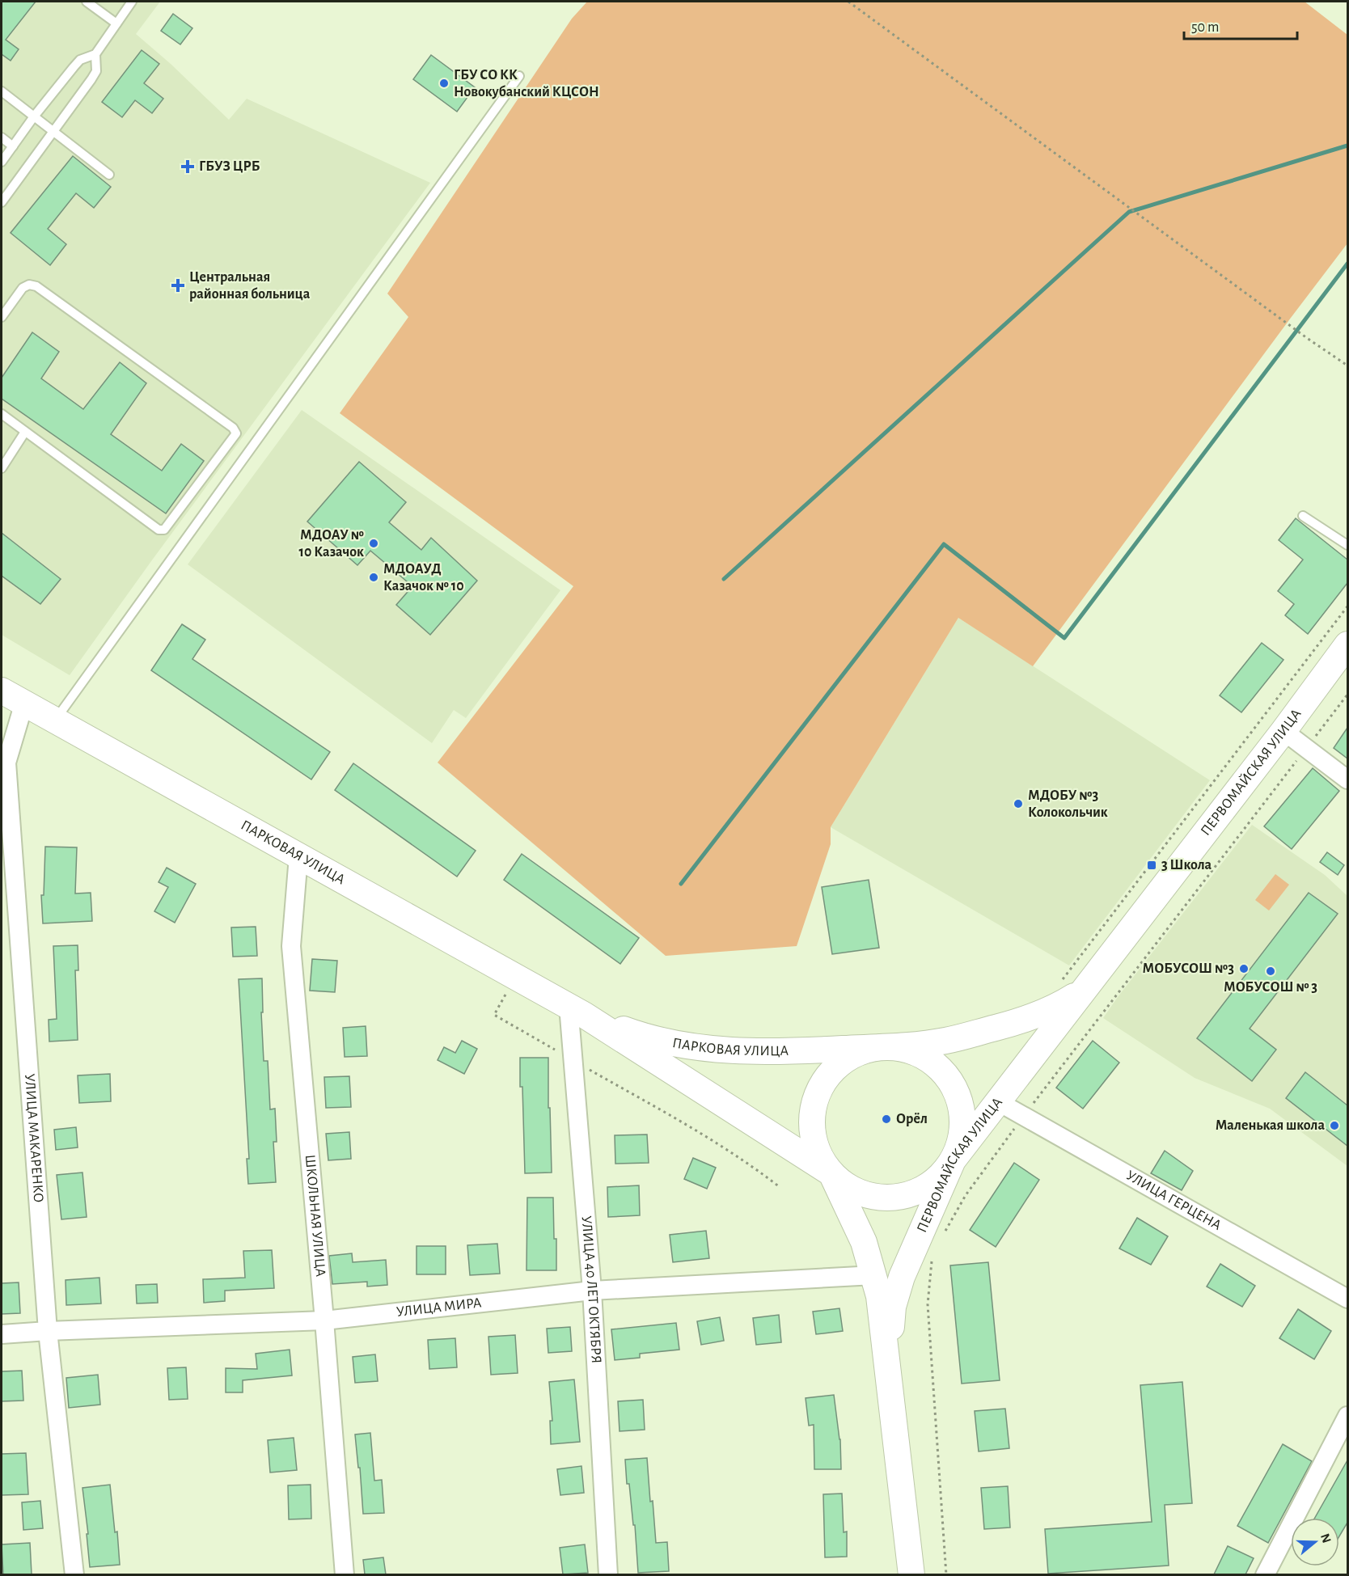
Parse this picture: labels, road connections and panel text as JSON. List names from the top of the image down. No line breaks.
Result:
{"streets":{"main road":["ПЕРВОМАЙСКАЯ УЛИЦА","ПАРКОВАЯ УЛИЦА"],"street":["УЛИЦА МАКАРЕНКО","УЛИЦА ГЕРЦЕНА","ШКОЛЬНАЯ УЛИЦА","УЛИЦА 40 ЛЕТ ОКТЯБРЯ","УЛИЦА МИРА"]},"crossings":[["ПЕРВОМАЙСКАЯ УЛИЦА","ПАРКОВАЯ УЛИЦА"],["ПЕРВОМАЙСКАЯ УЛИЦА","УЛИЦА ГЕРЦЕНА"],["ПЕРВОМАЙСКАЯ УЛИЦА","УЛИЦА МИРА"],["ПАРКОВАЯ УЛИЦА","УЛИЦА МАКАРЕНКО"],["ПАРКОВАЯ УЛИЦА","ШКОЛЬНАЯ УЛИЦА"],["ПАРКОВАЯ УЛИЦА","УЛИЦА 40 ЛЕТ ОКТЯБРЯ"],["УЛИЦА МАКАРЕНКО","УЛИЦА МИРА"],["ШКОЛЬНАЯ УЛИЦА","УЛИЦА МИРА"],["УЛИЦА 40 ЛЕТ ОКТЯБРЯ","УЛИЦА МИРА"]],"places":{"other":["ГБУ СО КК Новокубанский КЦСОН","МДОАУ № 10 Казачок","МДОАУД Казачок № 10","МДОБУ №3 Колокольчик","МОБУСОШ №3","МОБУСОШ № 3","Орёл","Маленькая школа"],"health":["ГБУЗ ЦРБ","Центральная районная больница"],"transit":["3 Школа"]},"scale_bar":"50 m","north":"right"}
